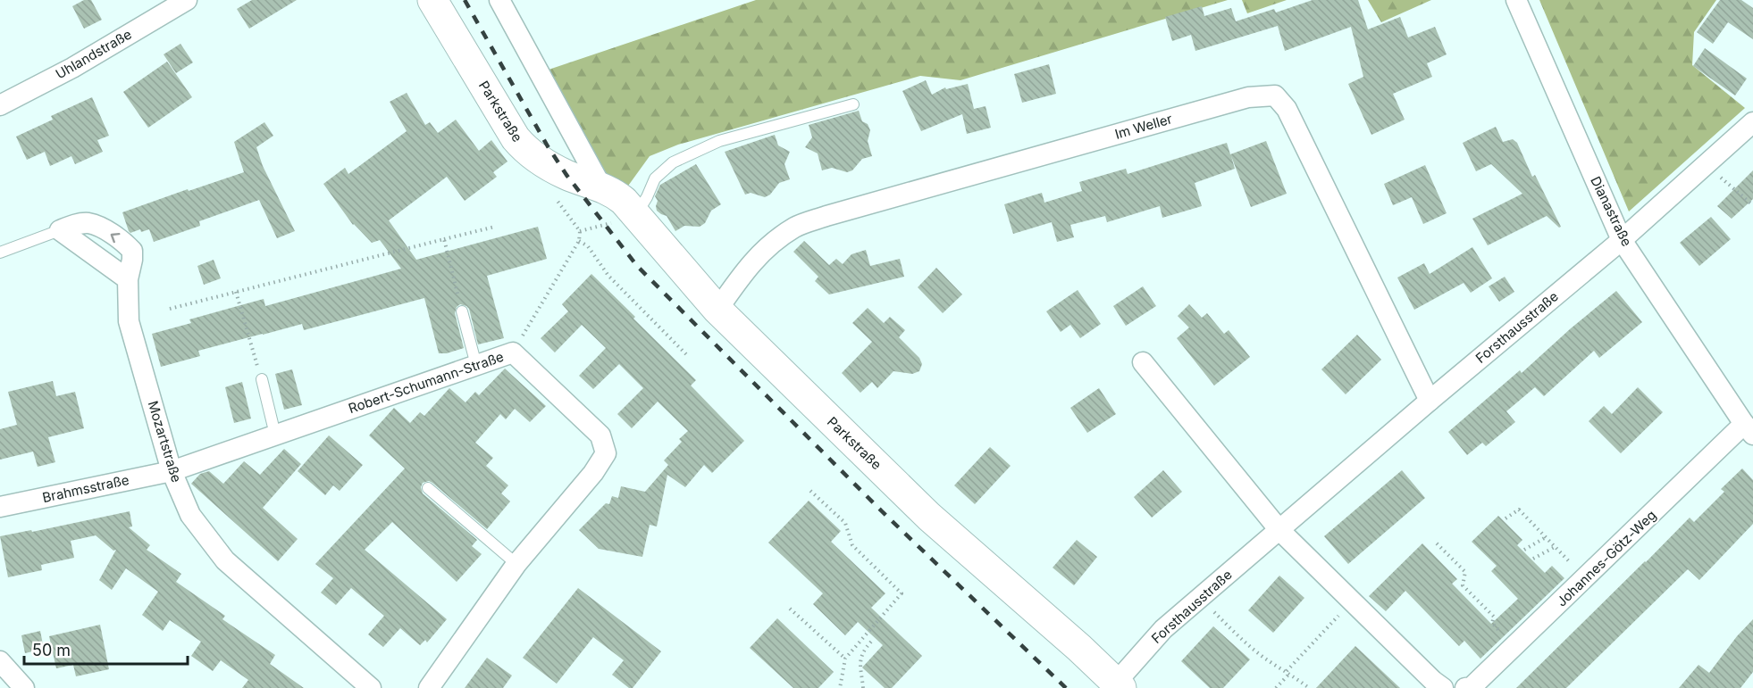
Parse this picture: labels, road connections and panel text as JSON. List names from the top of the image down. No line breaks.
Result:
{"streets":{"street":["Uhlandstraße","Parkstraße","Im Weller","Dianastraße","Forsthausstraße","Robert-Schumann-Straße","Mozartstraße","Brahmsstraße","Johannes-Götz-Weg"]},"crossings":[["Parkstraße","Im Weller"],["Parkstraße","Forsthausstraße"],["Im Weller","Forsthausstraße"],["Dianastraße","Forsthausstraße"],["Dianastraße","Johannes-Götz-Weg"],["Robert-Schumann-Straße","Mozartstraße"],["Robert-Schumann-Straße","Brahmsstraße"],["Mozartstraße","Brahmsstraße"]],"scale_bar":"50 m"}
